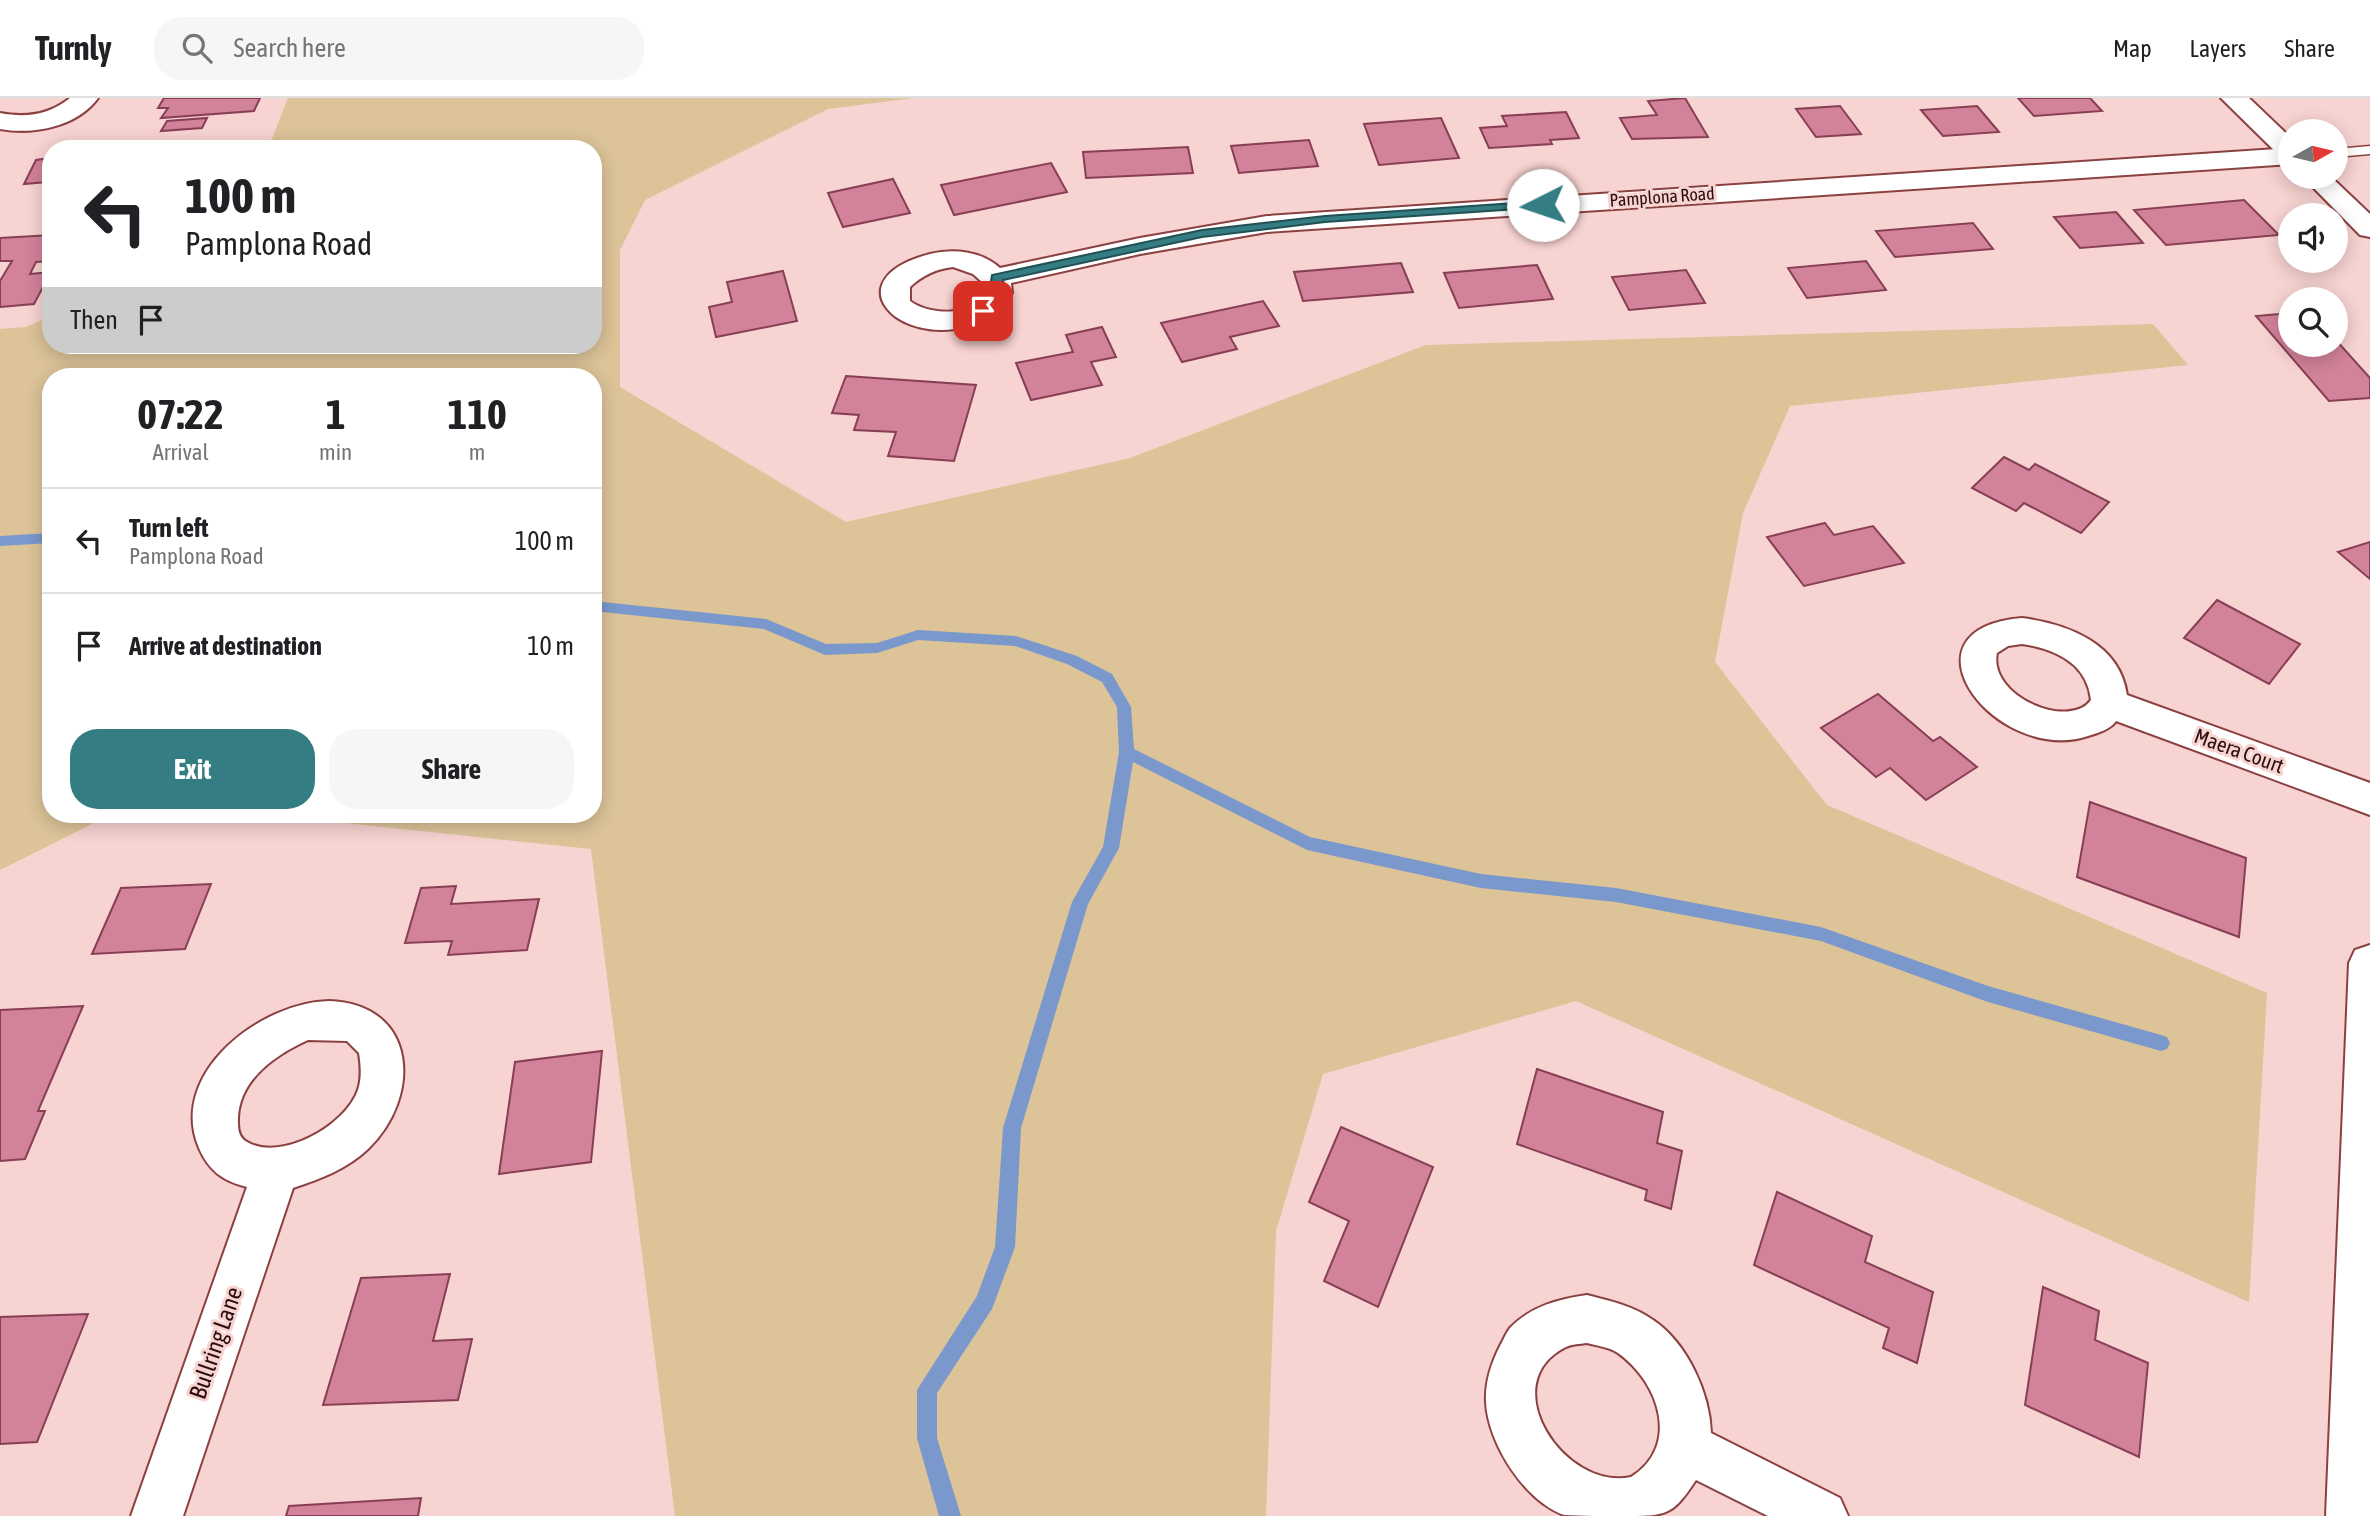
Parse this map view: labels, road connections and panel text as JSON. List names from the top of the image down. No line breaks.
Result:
{"streets":{"street":["Pamplona Road","Maera Court","Bullring Lane"]},"north":"right","page":{"header":"Turnly","search":"Search here","nav":["Map","Layers","Share"],"turn":["100 m","Pamplona Road"],"then":"Then","eta":["07:22","Arrival","1","min","110","m"],"list":[{"name":"Turn left","note":"Pamplona Road","value":"100 m"},{"name":"Arrive at destination","value":"10 m"}],"buttons":["Exit","Share"]}}
